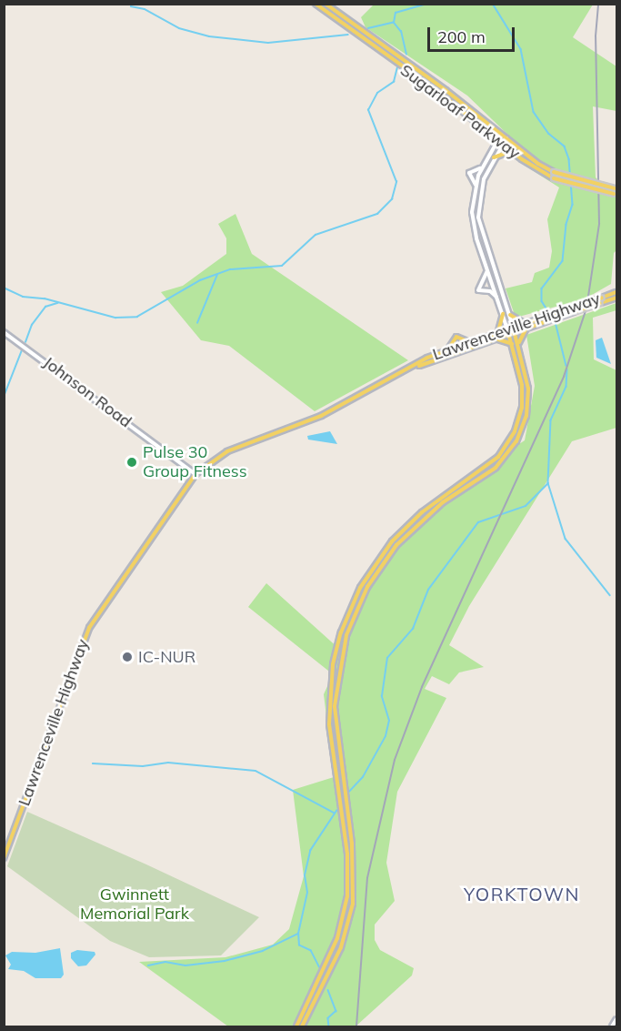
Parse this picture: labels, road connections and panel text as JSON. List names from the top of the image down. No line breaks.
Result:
{"streets":{"main road":["Sugarloaf Parkway","Lawrenceville Highway","Johnson Road"]},"crossings":[["Lawrenceville Highway","Johnson Road"]],"districts":["YORKTOWN"],"parks":["Gwinnett Memorial Park"],"places":["Pulse 30 Group Fitness","IC-NUR"],"scale_bar":"200 m"}
